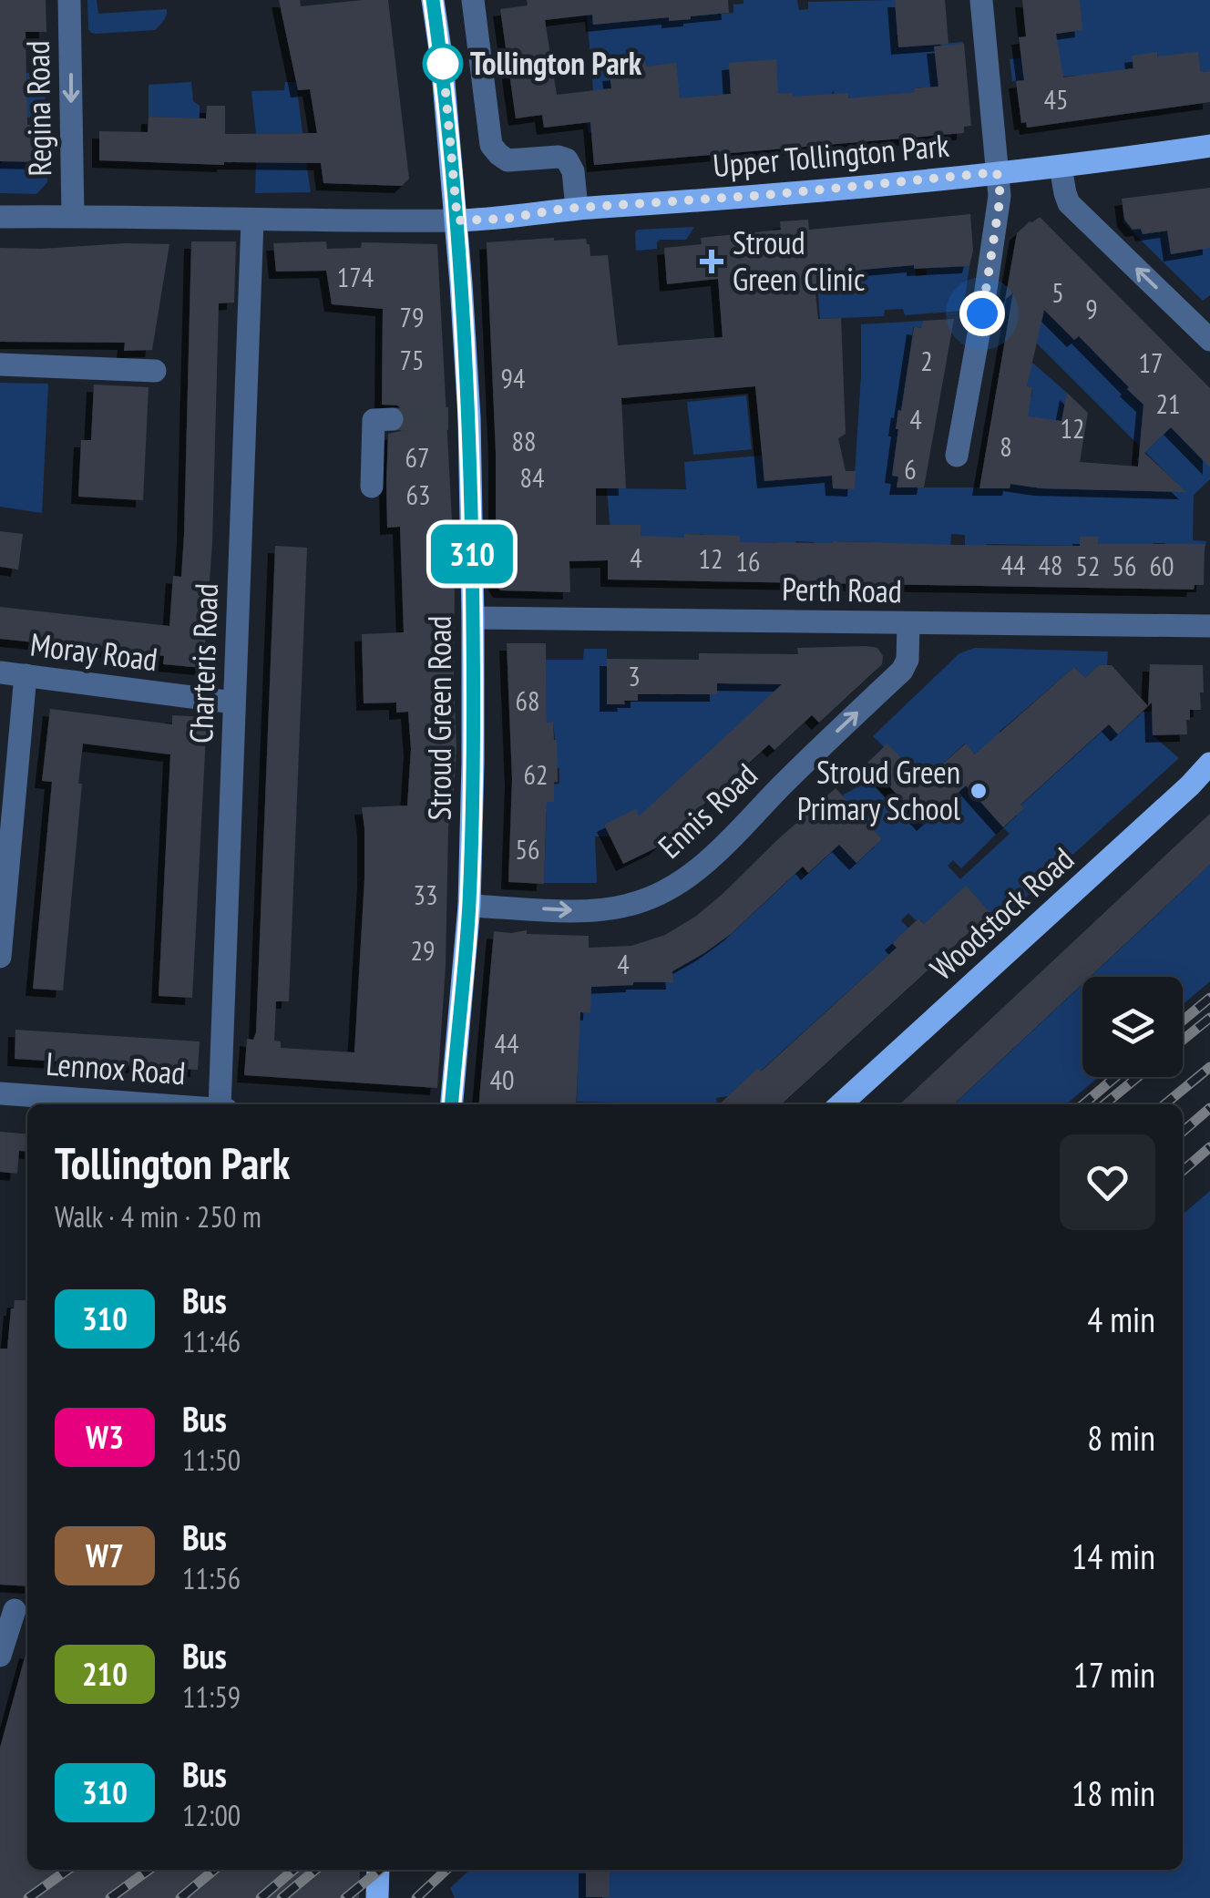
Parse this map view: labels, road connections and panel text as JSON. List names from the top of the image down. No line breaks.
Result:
{"streets":{"main road":["Upper Tollington Park","Stroud Green Road","Woodstock Road"],"street":["Regina Road","Perth Road","Moray Road","Charteris Road","Ennis Road","Lennox Road"]},"crossings":[["Upper Tollington Park","Stroud Green Road"],["Perth Road","Stroud Green Road"],["Perth Road","Ennis Road"],["Moray Road","Charteris Road"],["Stroud Green Road","Ennis Road"]],"one_way":["Regina Road","Ennis Road"],"places":{"other":["Tollington Park","Stroud Green Primary School"],"health":["Stroud Green Clinic"]},"lines":["bus line 310"],"house_numbers":["45","174","5","9","79","75","2","17","94","21","4","12","88","8","67","6","84","63","4","12","16","44","48","52","56","60","3","68","62","56","33","29","4","44","40"],"page":{"on_map":"310","heading":["Tollington Park","Walk · 4 min · 250 m"],"list":[{"mark":"310","name":"Bus","note":"11:46","value":"4 min"},{"mark":"W3","name":"Bus","note":"11:50","value":"8 min"},{"mark":"W7","name":"Bus","note":"11:56","value":"14 min"},{"mark":"210","name":"Bus","note":"11:59","value":"17 min"},{"mark":"310","name":"Bus","note":"12:00","value":"18 min"}]}}
